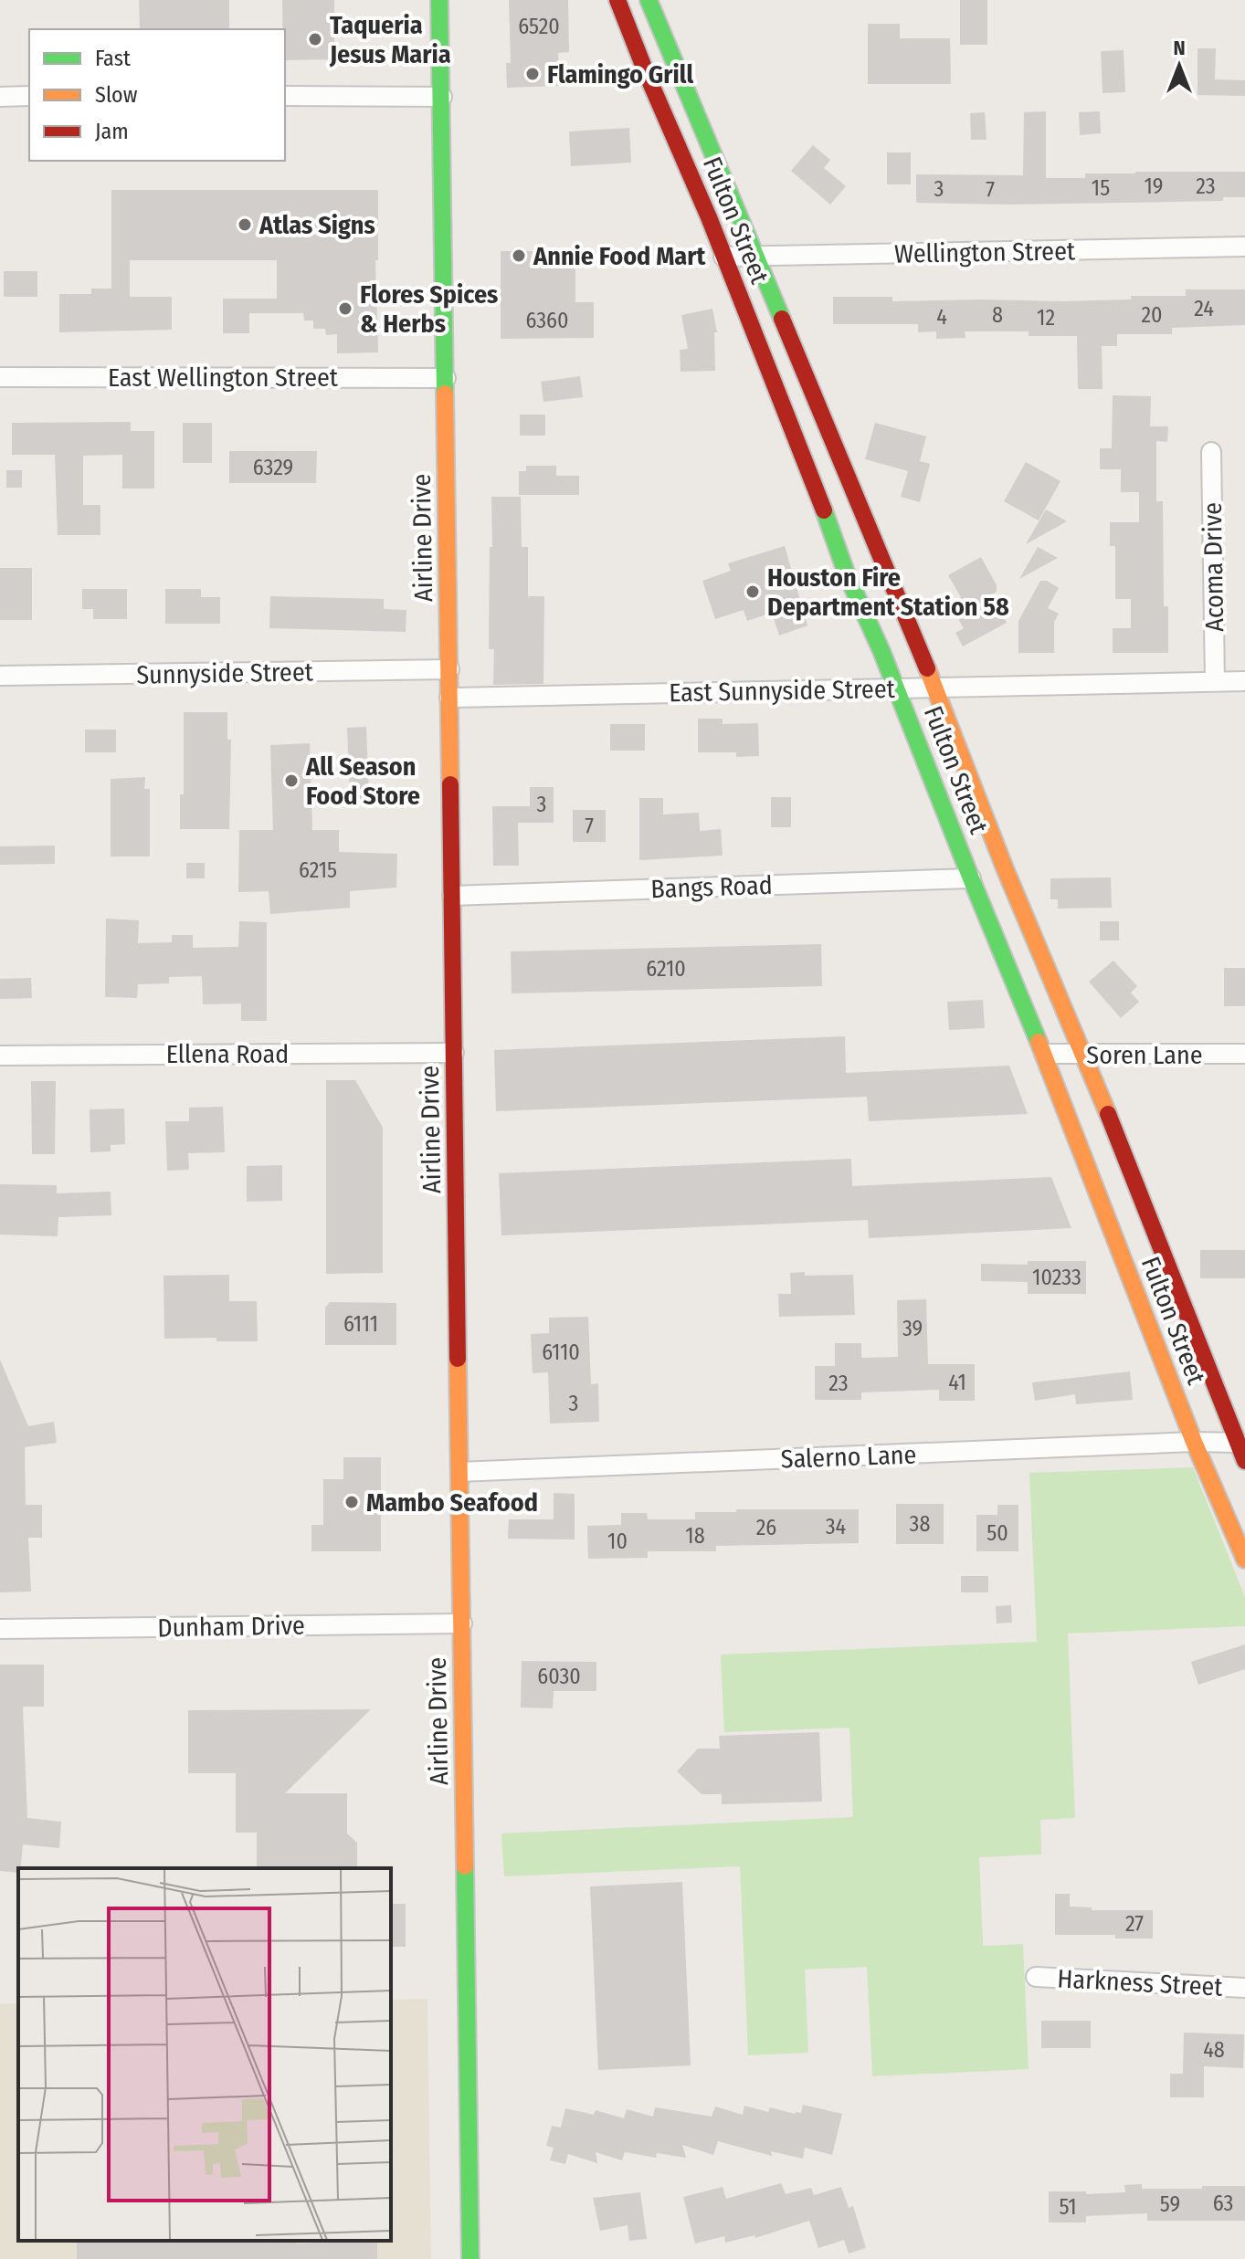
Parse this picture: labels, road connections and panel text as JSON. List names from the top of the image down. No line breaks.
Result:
{"streets":{"street":["Fulton Street","Wellington Street","East Wellington Street","Airline Drive","Acoma Drive","Sunnyside Street","East Sunnyside Street","Bangs Road","Ellena Road","Soren Lane","Salerno Lane","Dunham Drive","Harkness Street"]},"crossings":[["Fulton Street","Wellington Street"],["Fulton Street","East Sunnyside Street"],["Fulton Street","Bangs Road"],["Fulton Street","Soren Lane"],["Fulton Street","Salerno Lane"],["East Wellington Street","Airline Drive"],["Airline Drive","Sunnyside Street"],["Airline Drive","East Sunnyside Street"],["Airline Drive","Bangs Road"],["Airline Drive","Ellena Road"],["Airline Drive","Salerno Lane"],["Airline Drive","Dunham Drive"],["Acoma Drive","East Sunnyside Street"]],"places":["Taqueria Jesus Maria","Flamingo Grill","Atlas Signs","Annie Food Mart","Flores Spices & Herbs","Houston Fire Department Station 58","All Season Food Store","Mambo Seafood"],"house_numbers":["6520","19","23","15","3","7","24","8","20","4","12","6360","6329","3","7","6215","6210","10233","6111","39","6110","41","23","3","38","34","26","50","18","10","6030","27","48","63","59","51"],"legend":["Fast","Slow","Jam"],"north":"top"}
